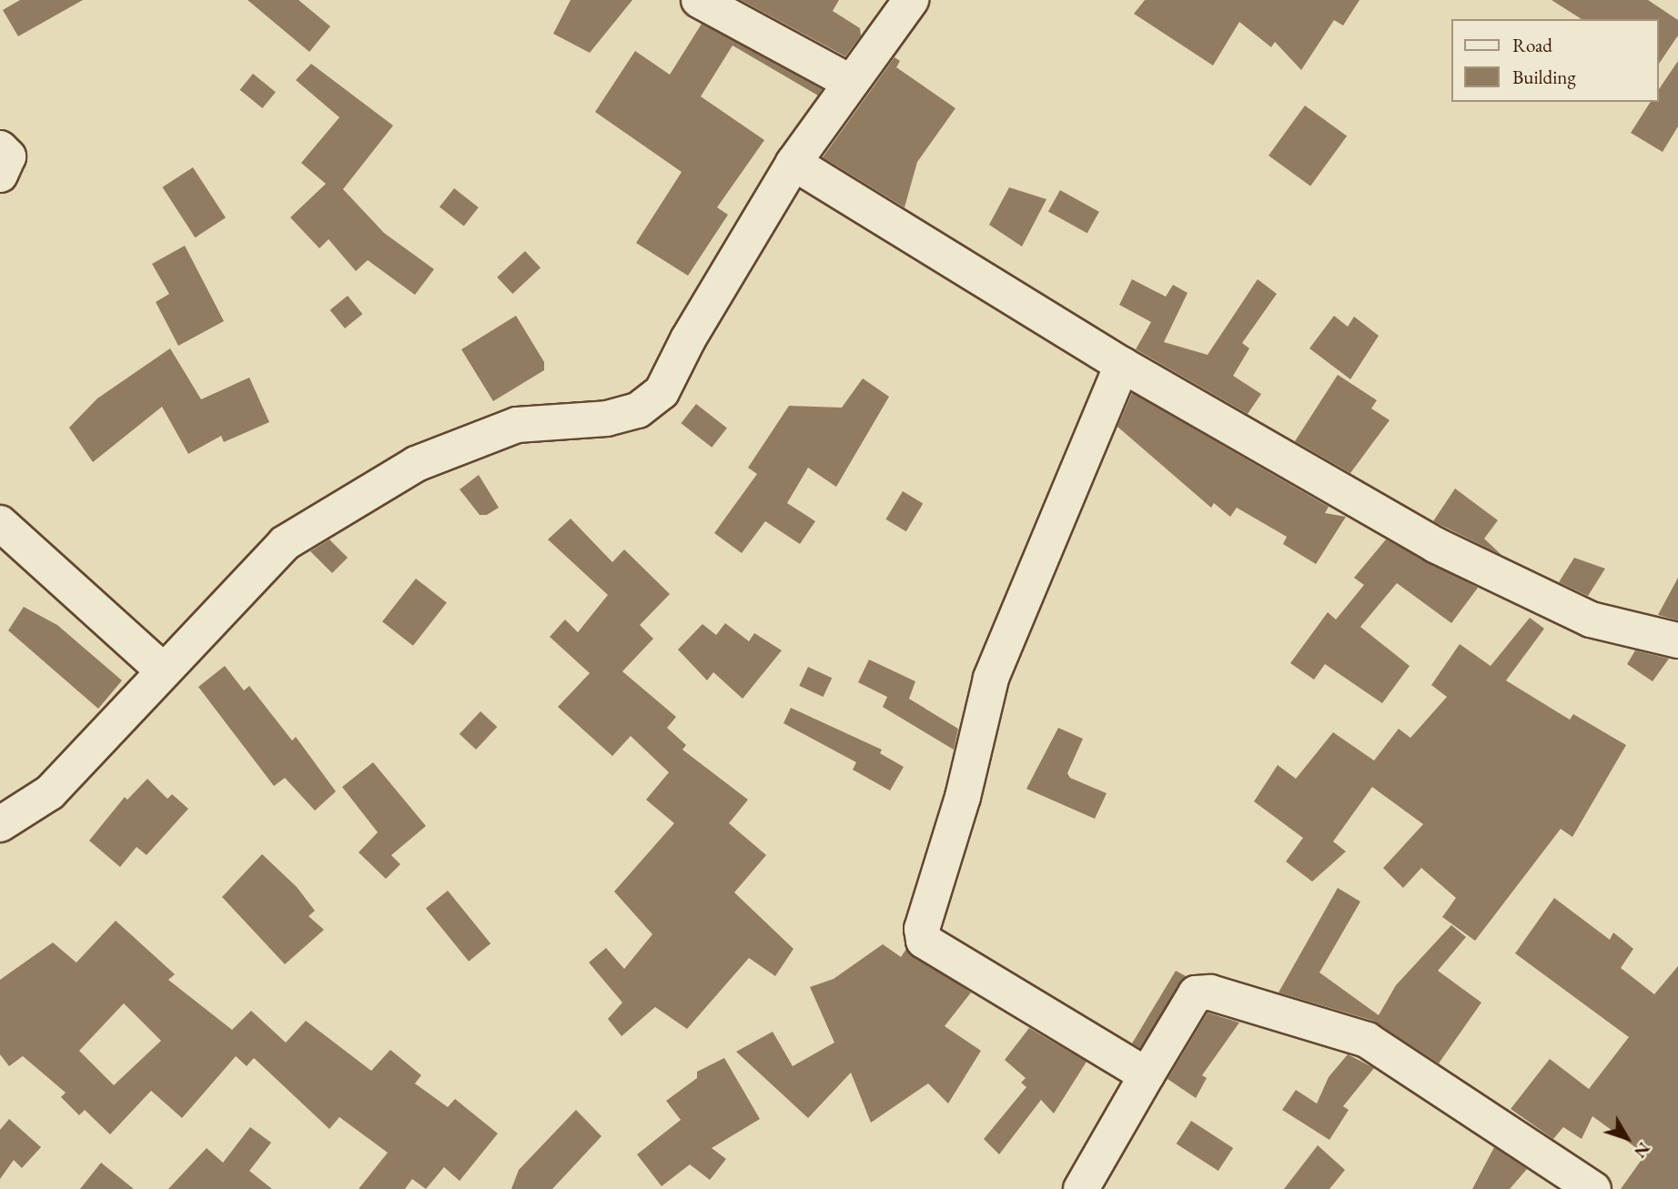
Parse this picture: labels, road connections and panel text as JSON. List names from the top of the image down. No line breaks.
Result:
{"legend":["Road","Building"],"north":"bottom right"}
